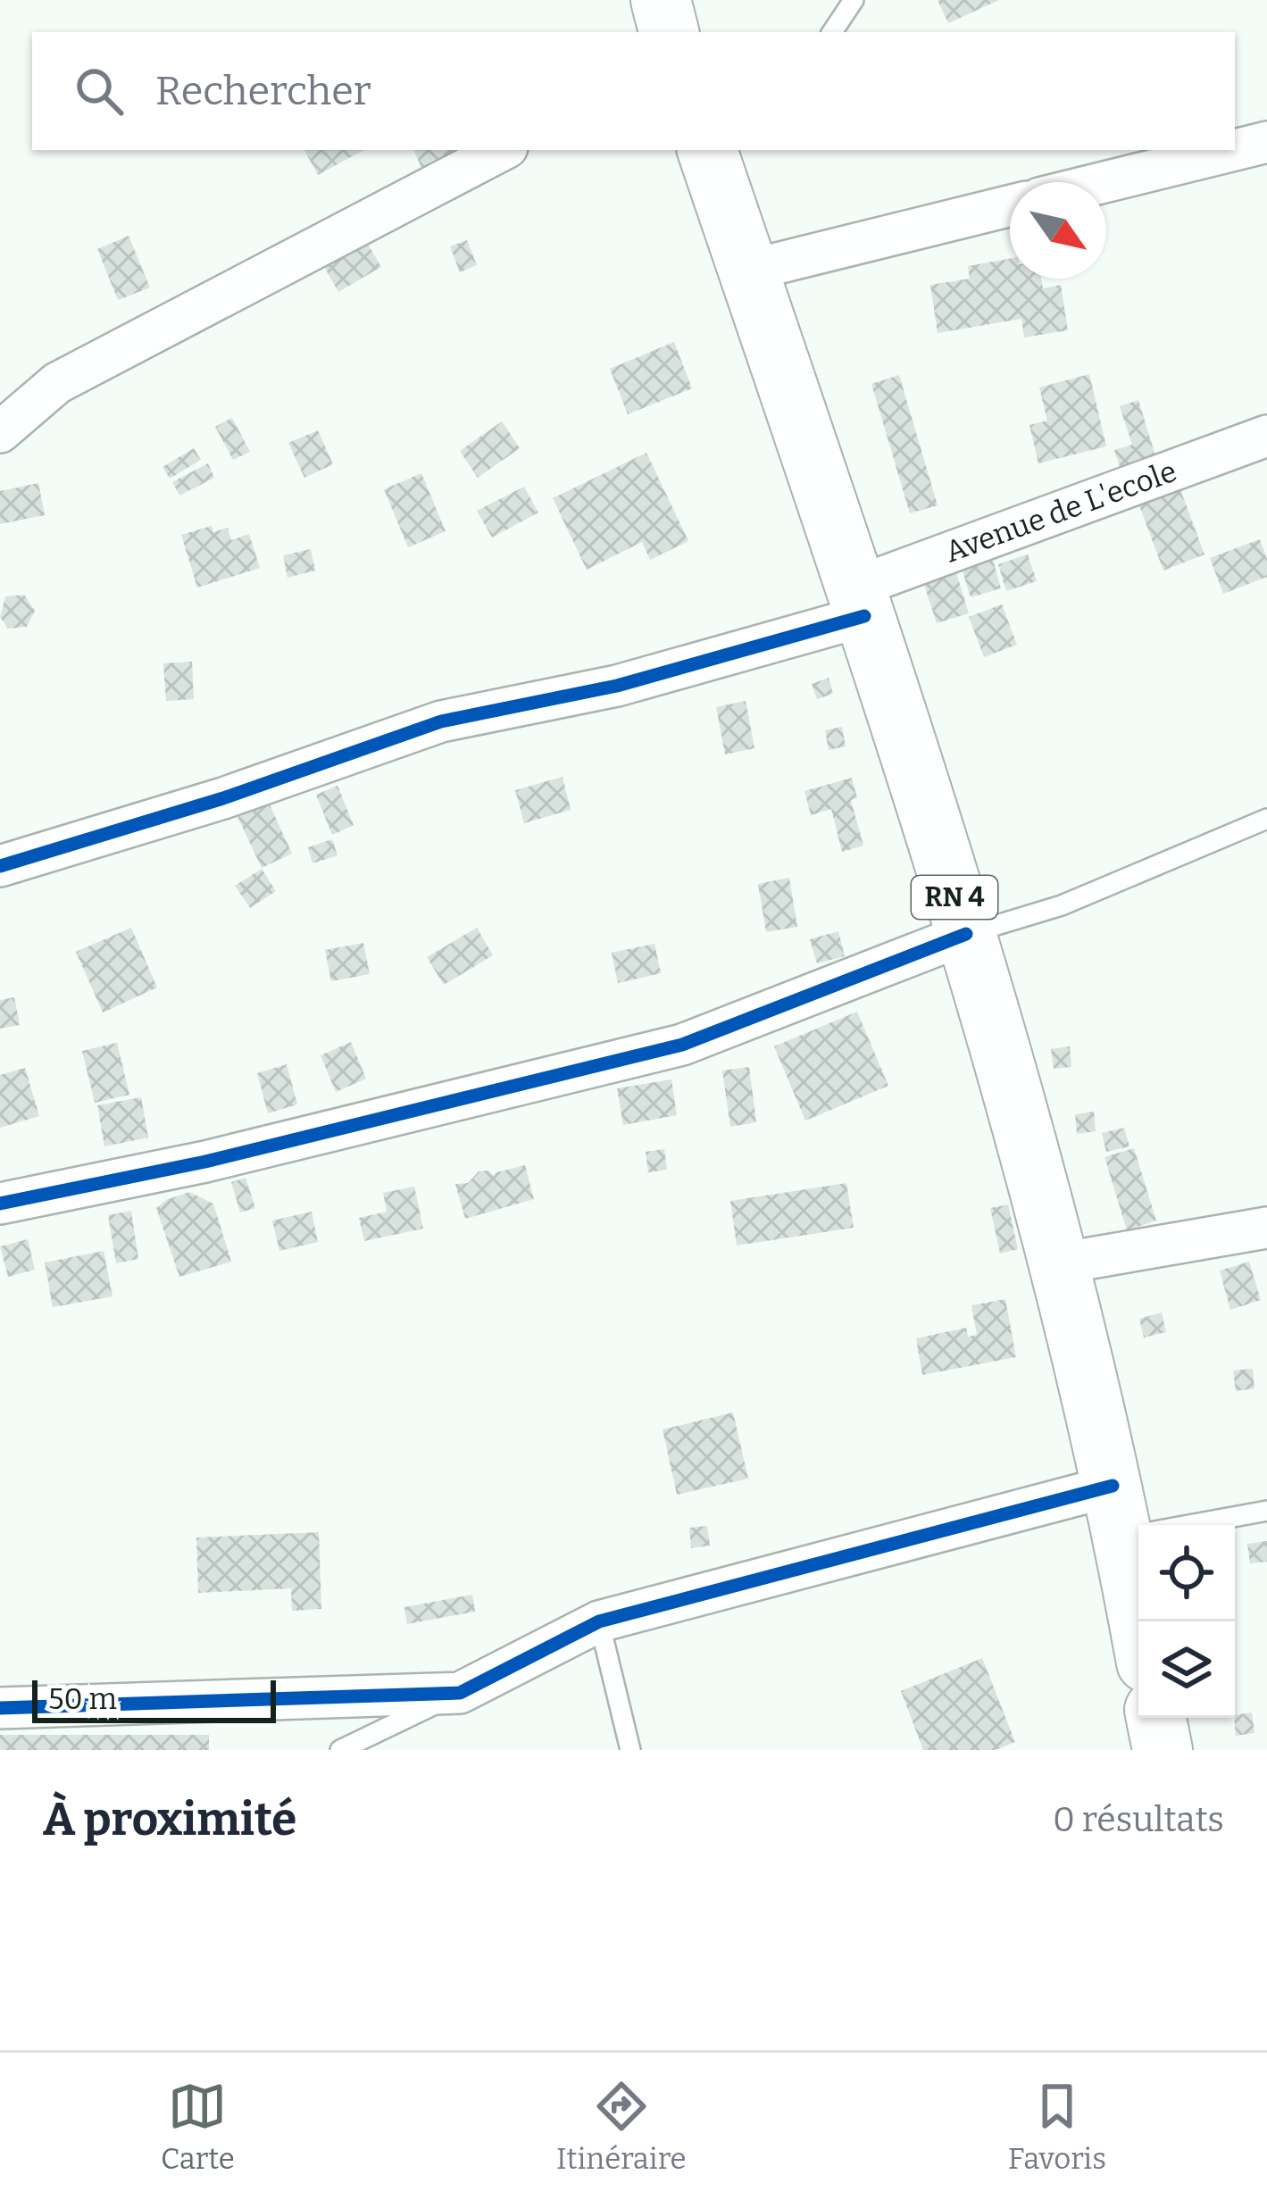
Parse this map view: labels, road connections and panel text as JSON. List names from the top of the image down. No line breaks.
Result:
{"streets":{"highway":["RN 4"],"street":["Avenue de L'ecole"]},"crossings":[["Avenue de L'ecole","RN 4"]],"scale_bar":"50 m","north":"bottom right","page":{"search":"Rechercher","scale":"50 m","heading":["À proximité","0 résultats"],"nav":["Carte","Itinéraire","Favoris"]}}
